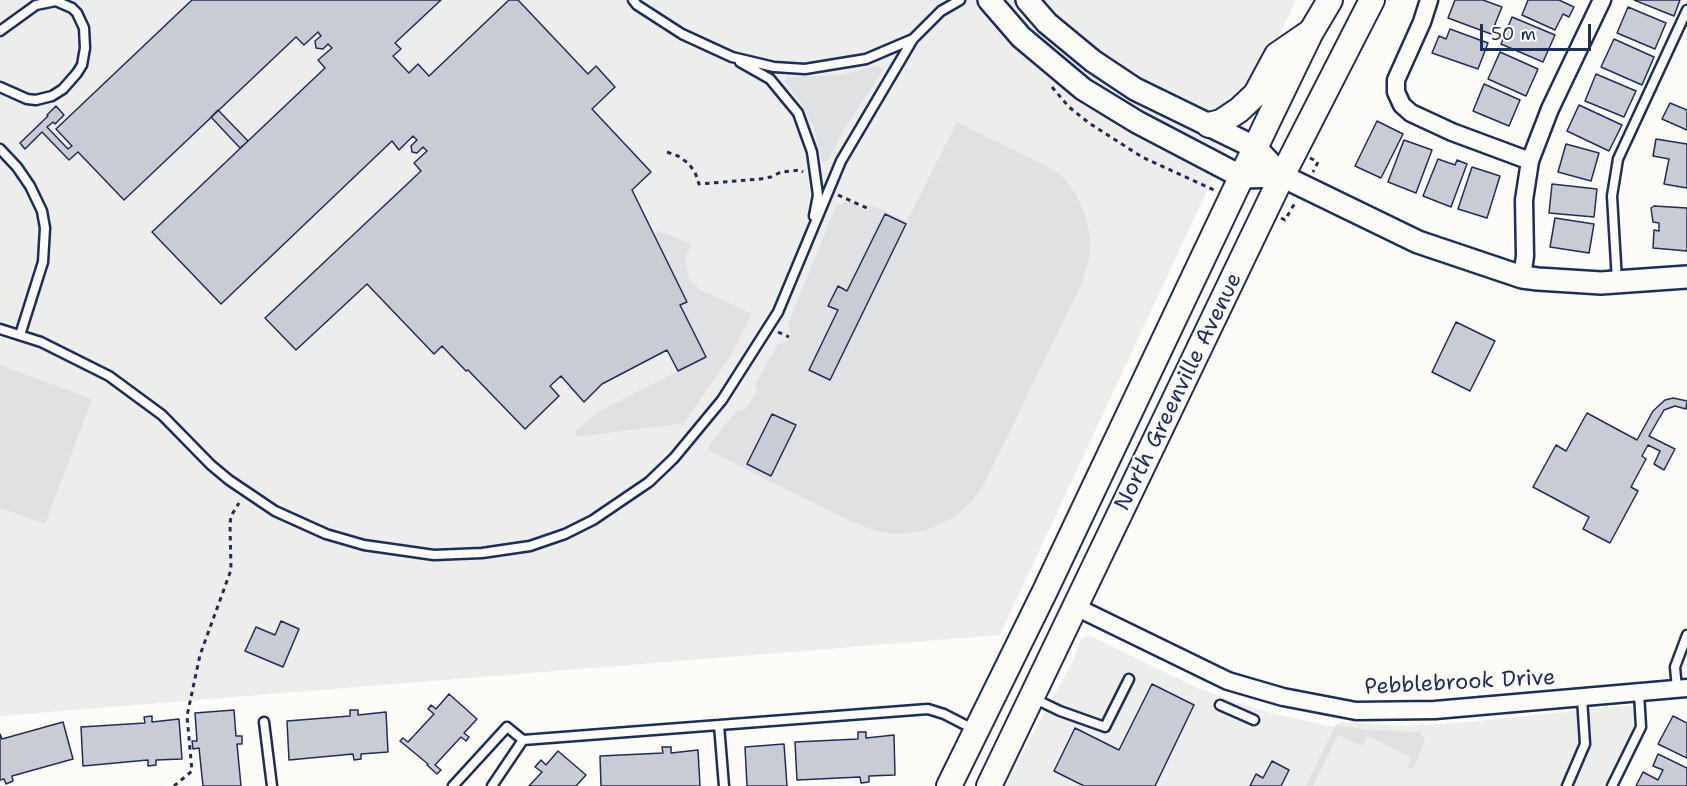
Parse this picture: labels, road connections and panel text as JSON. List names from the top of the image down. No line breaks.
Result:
{"streets":{"main road":["North Greenville Avenue"],"street":["Pebblebrook Drive"]},"crossings":[["North Greenville Avenue","Pebblebrook Drive"]],"scale_bar":"50 m"}
